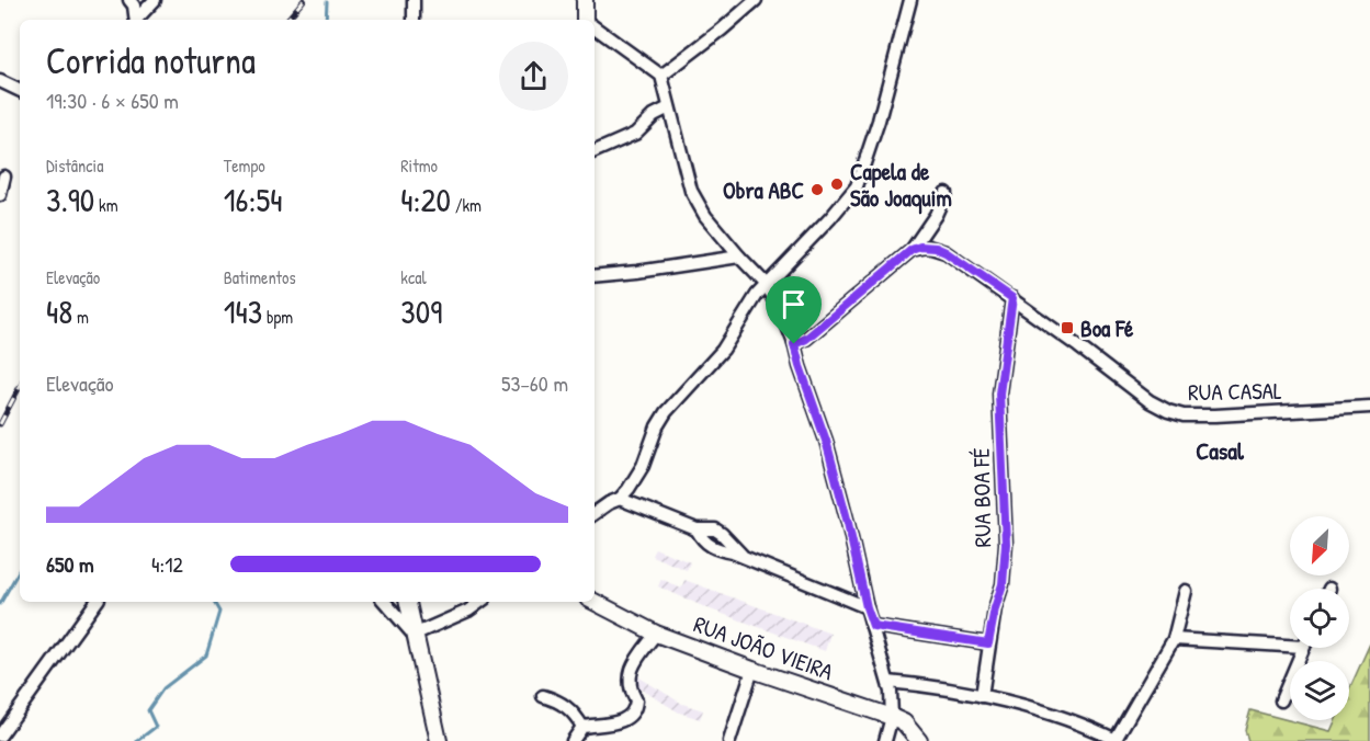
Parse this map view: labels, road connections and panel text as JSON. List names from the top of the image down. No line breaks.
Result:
{"streets":{"street":["RUA CASAL","RUA BOA FÉ","RUA JOÃO VIEIRA"]},"crossings":[["RUA CASAL","RUA BOA FÉ"]],"districts":["Casal"],"places":{"other":["Capela de São Joaquim","Obra ABC"],"transit":["Boa Fé"]},"north":"bottom left","page":{"heading":["Corrida noturna","19:30 · 6 × 650 m"],"stats":[["Distância","3.90 km"],["Tempo","16:54"],["Ritmo","4:20 /km"],["Elevação","48 m"],["Batimentos","143 bpm"],["kcal","309"]],"chart":["Elevação","53–60 m"],"list":[{"name":"650 m","note":"4:12"}]}}
